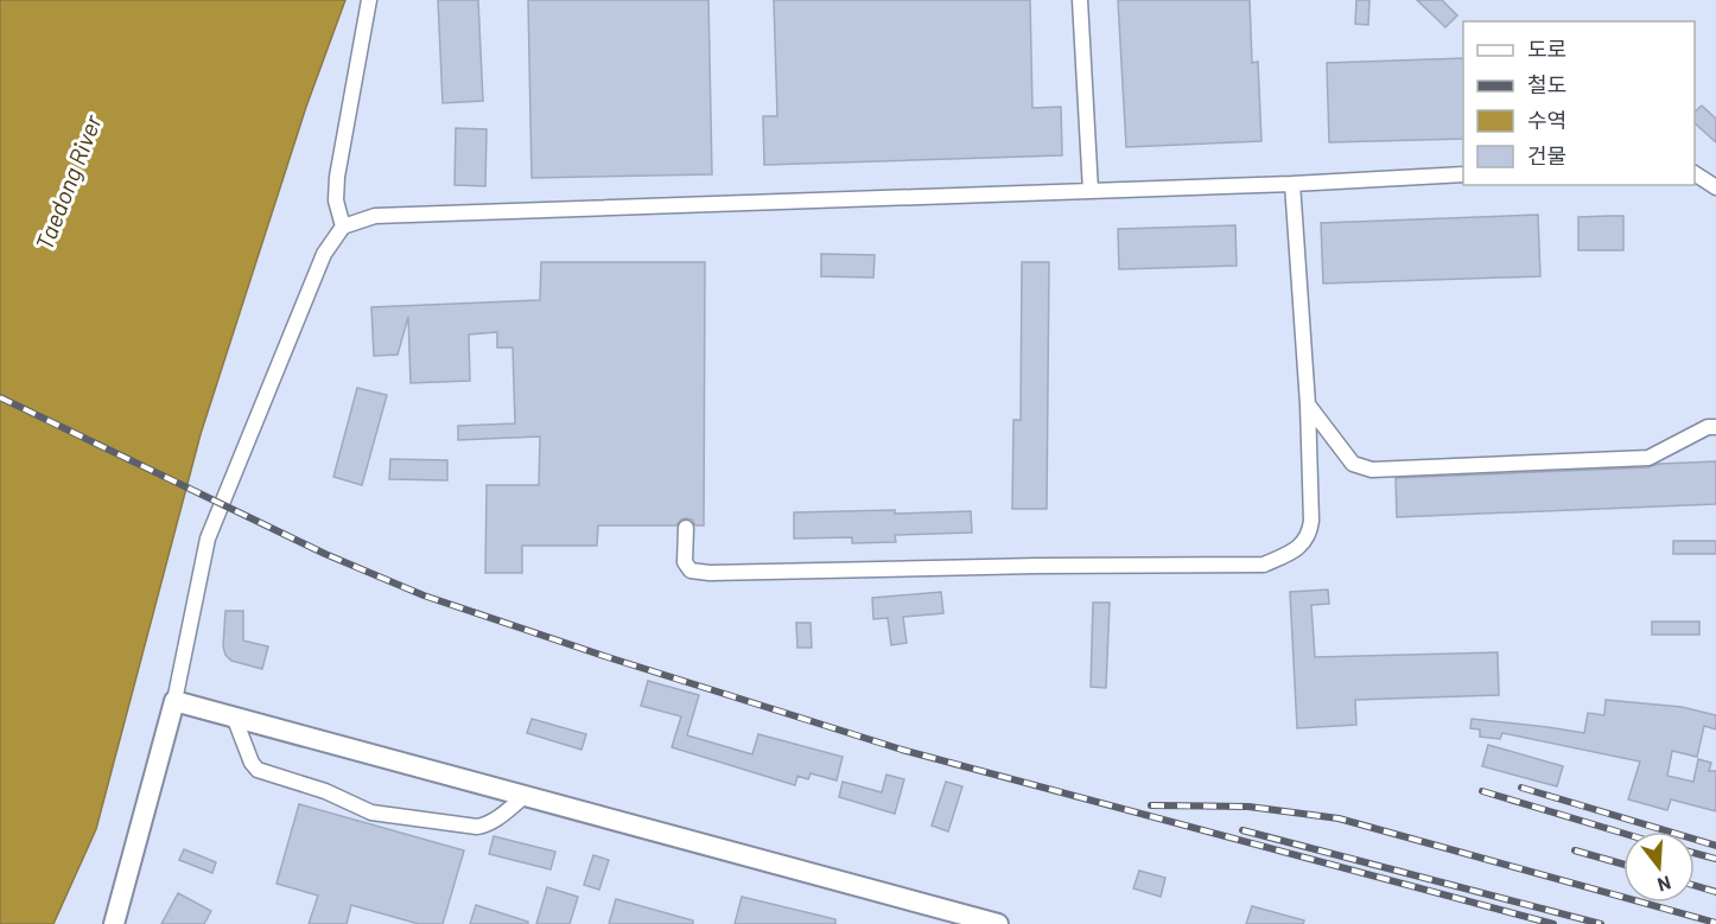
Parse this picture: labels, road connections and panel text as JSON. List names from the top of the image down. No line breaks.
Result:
{"water":["Taedong River"],"legend":["도로","철도","수역","건물"],"north":"bottom"}
